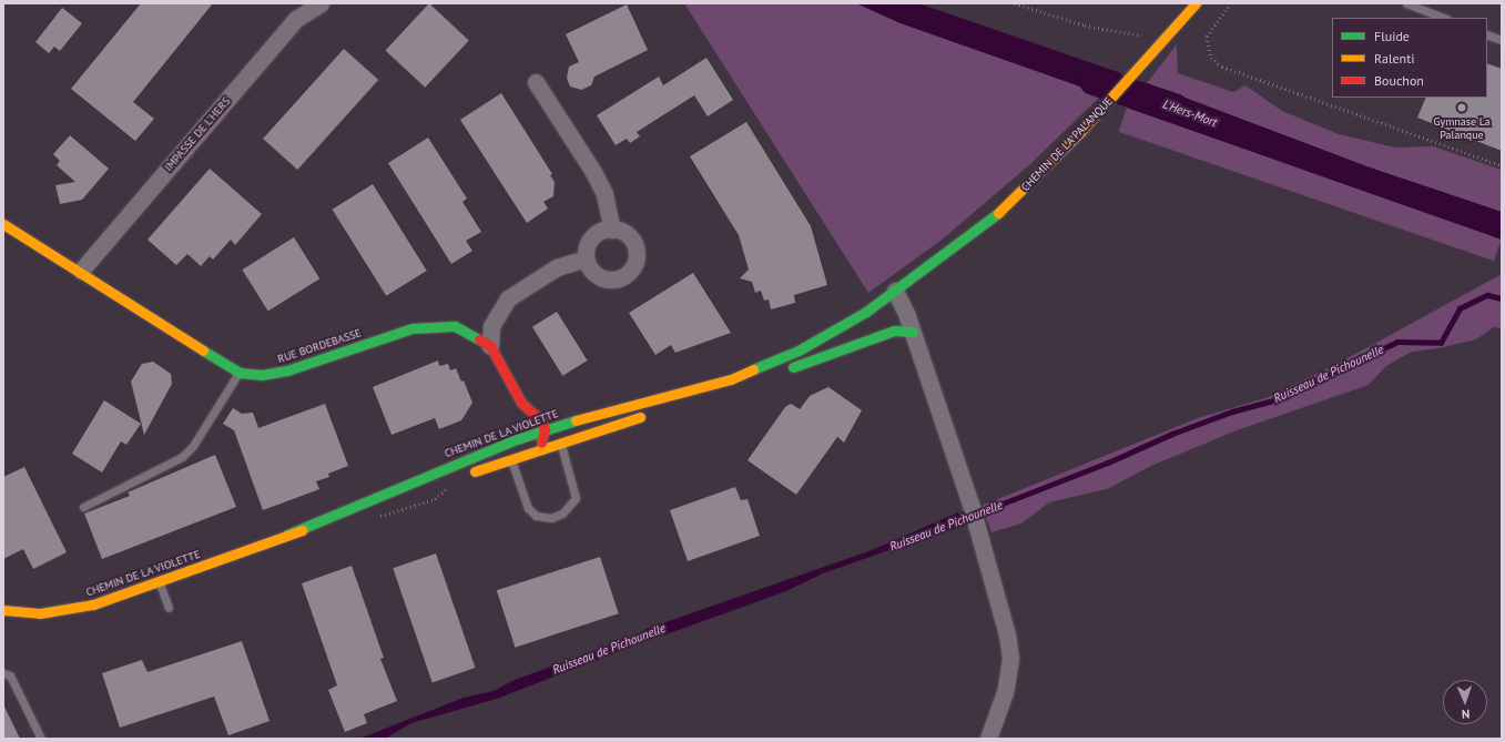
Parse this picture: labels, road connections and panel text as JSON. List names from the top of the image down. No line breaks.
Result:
{"streets":{"street":["IMPASSE DE L'HERS","CHEMIN DE LA PALANQUE","RUE BORDEBASSE","CHEMIN DE LA VIOLETTE"]},"crossings":[["IMPASSE DE L'HERS","RUE BORDEBASSE"],["CHEMIN DE LA PALANQUE","CHEMIN DE LA VIOLETTE"]],"water":["L'Hers-Mort","Ruisseau de Pichounelle"],"places":["Gymnase La Palanque"],"legend":["Fluide","Ralenti","Bouchon"],"north":"bottom"}
